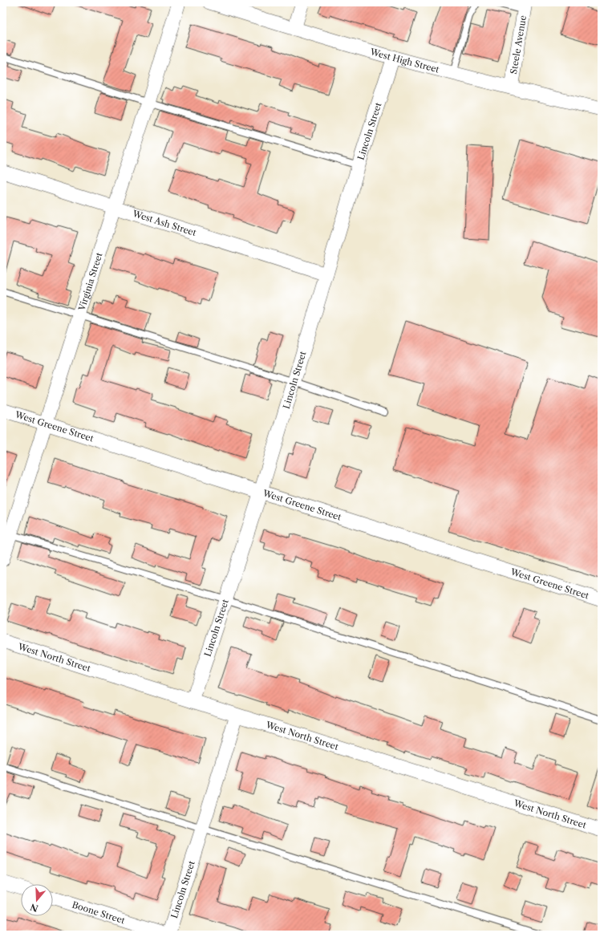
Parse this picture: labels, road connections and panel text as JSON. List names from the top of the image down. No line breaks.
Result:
{"streets":{"street":["Steele Avenue","West High Street","Lincoln Street","West Ash Street","Virginia Street","West Greene Street","West North Street","Boone Street"]},"crossings":[["Steele Avenue","West High Street"],["West High Street","Lincoln Street"],["Lincoln Street","West Ash Street"],["Lincoln Street","West Greene Street"],["Lincoln Street","West North Street"],["Lincoln Street","Boone Street"],["West Ash Street","Virginia Street"],["Virginia Street","West Greene Street"]],"north":"bottom"}
